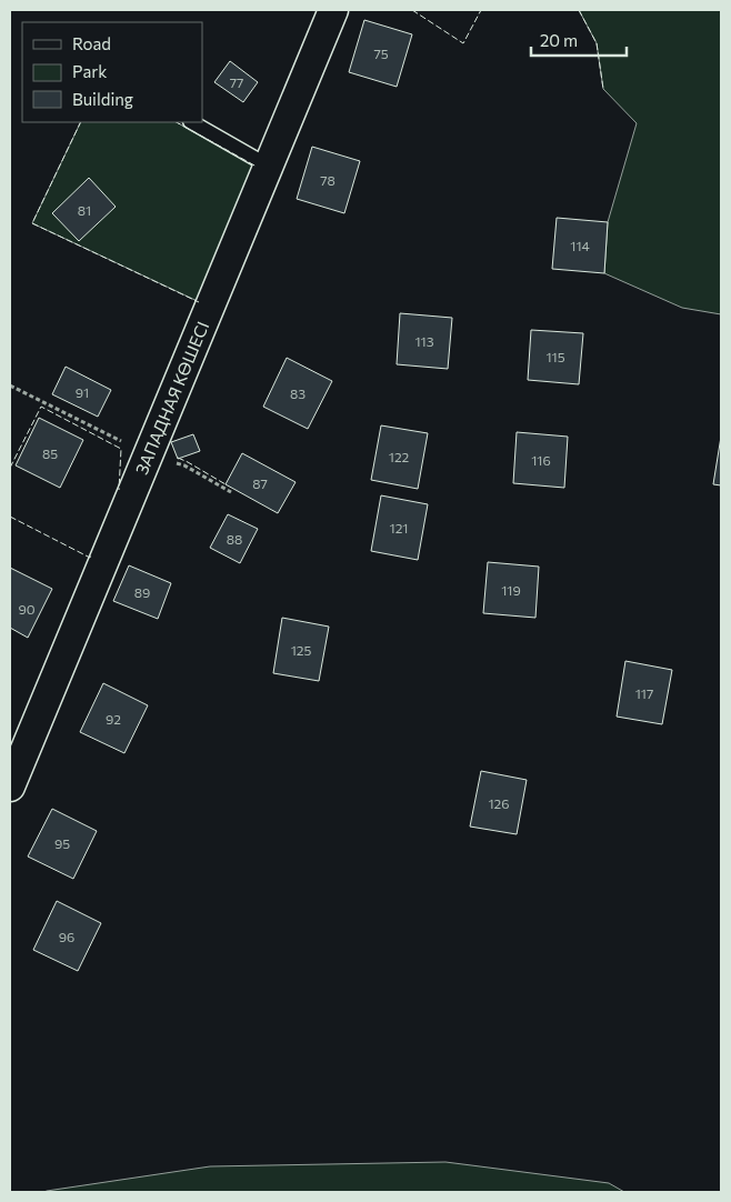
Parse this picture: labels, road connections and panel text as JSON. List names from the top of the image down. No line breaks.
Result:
{"streets":{"street":["ЗАПАДНАЯ КӨШЕСІ"]},"house_numbers":["75","77","78","81","114","113","115","91","83","85","122","116","87","121","88","119","89","90","125","117","92","126","95","96"],"legend":["Road","Park","Building"],"scale_bar":"20 m"}
